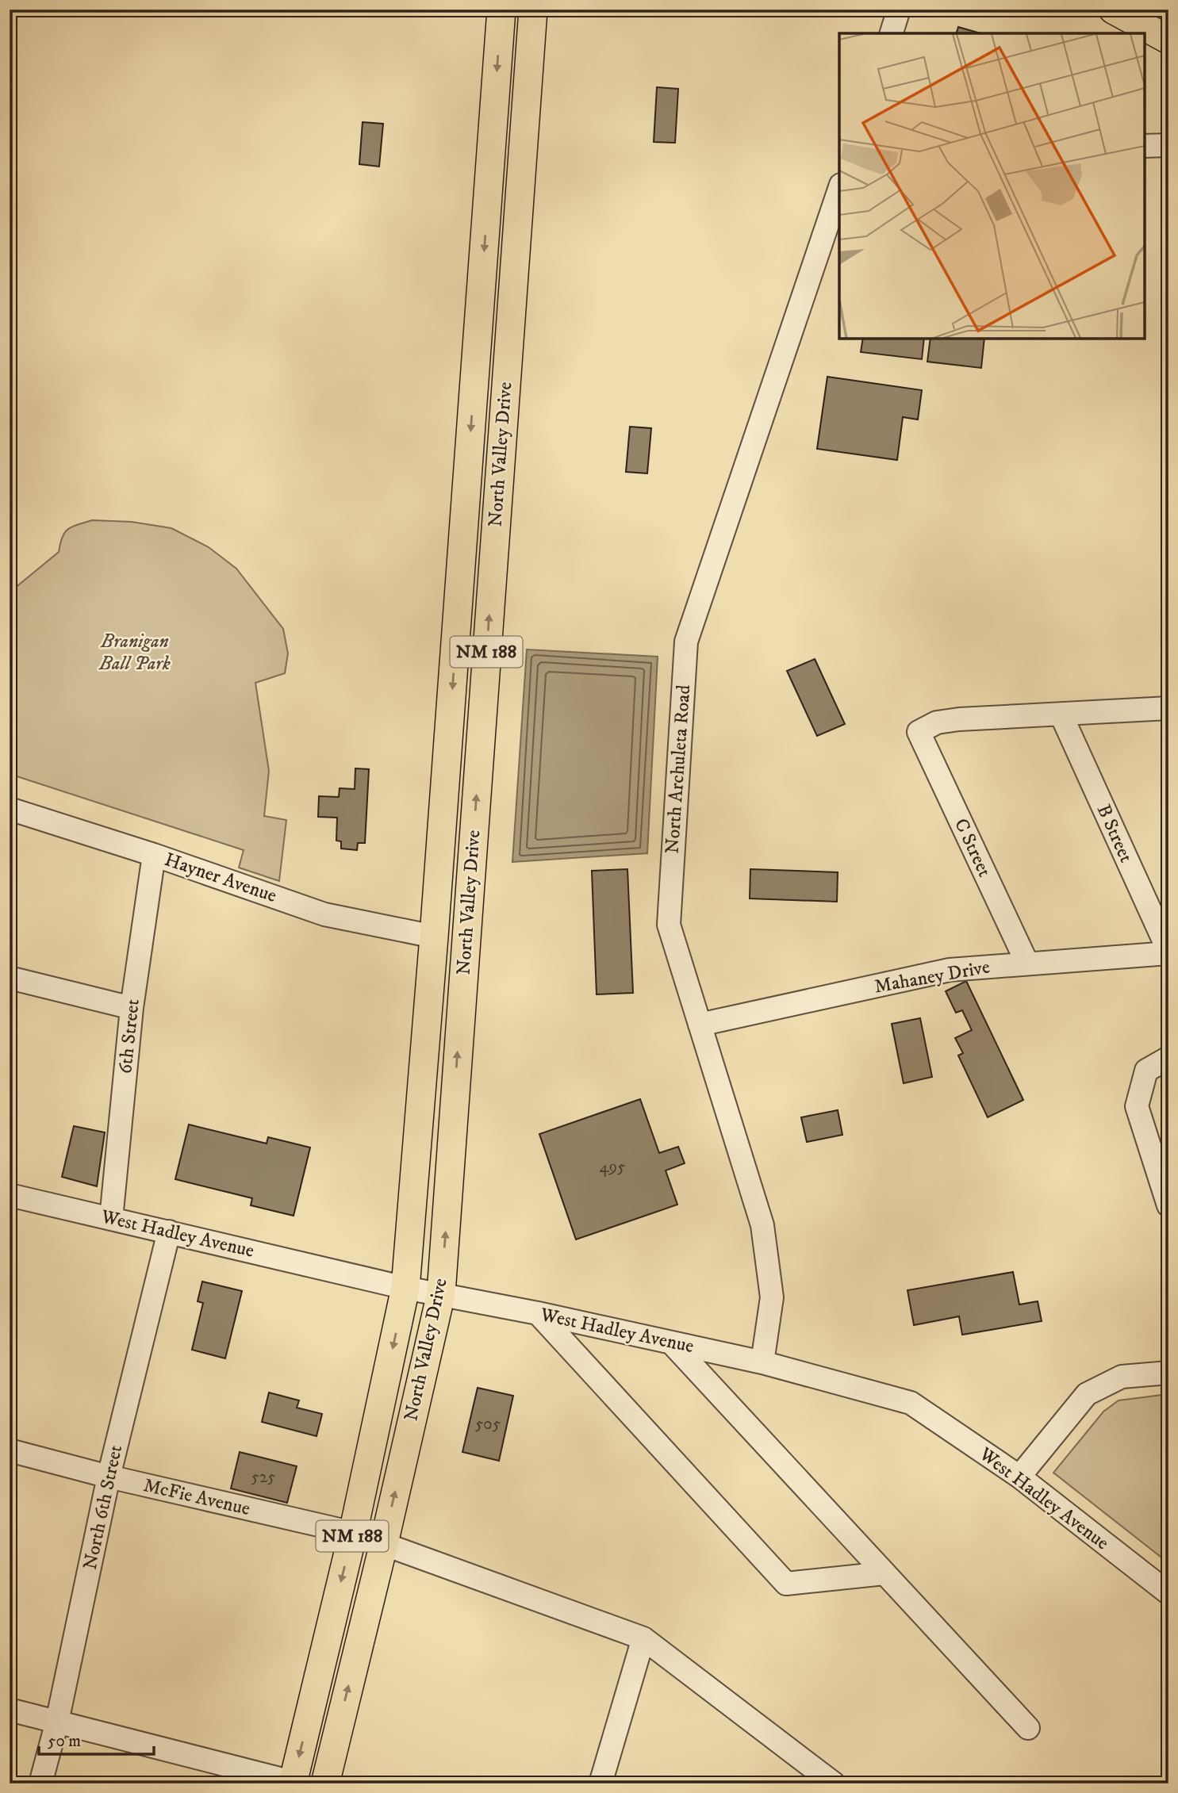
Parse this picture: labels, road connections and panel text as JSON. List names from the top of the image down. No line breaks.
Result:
{"streets":{"main road":["North Valley Drive","NM 188"],"street":["North Archuleta Road","B Street","C Street","Hayner Avenue","Mahaney Drive","6th Street","West Hadley Avenue","McFie Avenue","North 6th Street"]},"crossings":[["North Valley Drive","Hayner Avenue"],["North Valley Drive","West Hadley Avenue"],["North Valley Drive","McFie Avenue"],["North Archuleta Road","Mahaney Drive"],["North Archuleta Road","West Hadley Avenue"],["B Street","C Street"],["B Street","Mahaney Drive"],["C Street","Mahaney Drive"],["Hayner Avenue","6th Street"],["6th Street","West Hadley Avenue"],["West Hadley Avenue","North 6th Street"],["McFie Avenue","North 6th Street"]],"parks":["Branigan Ball Park"],"house_numbers":["495","505","525"],"scale_bar":"50 m"}
